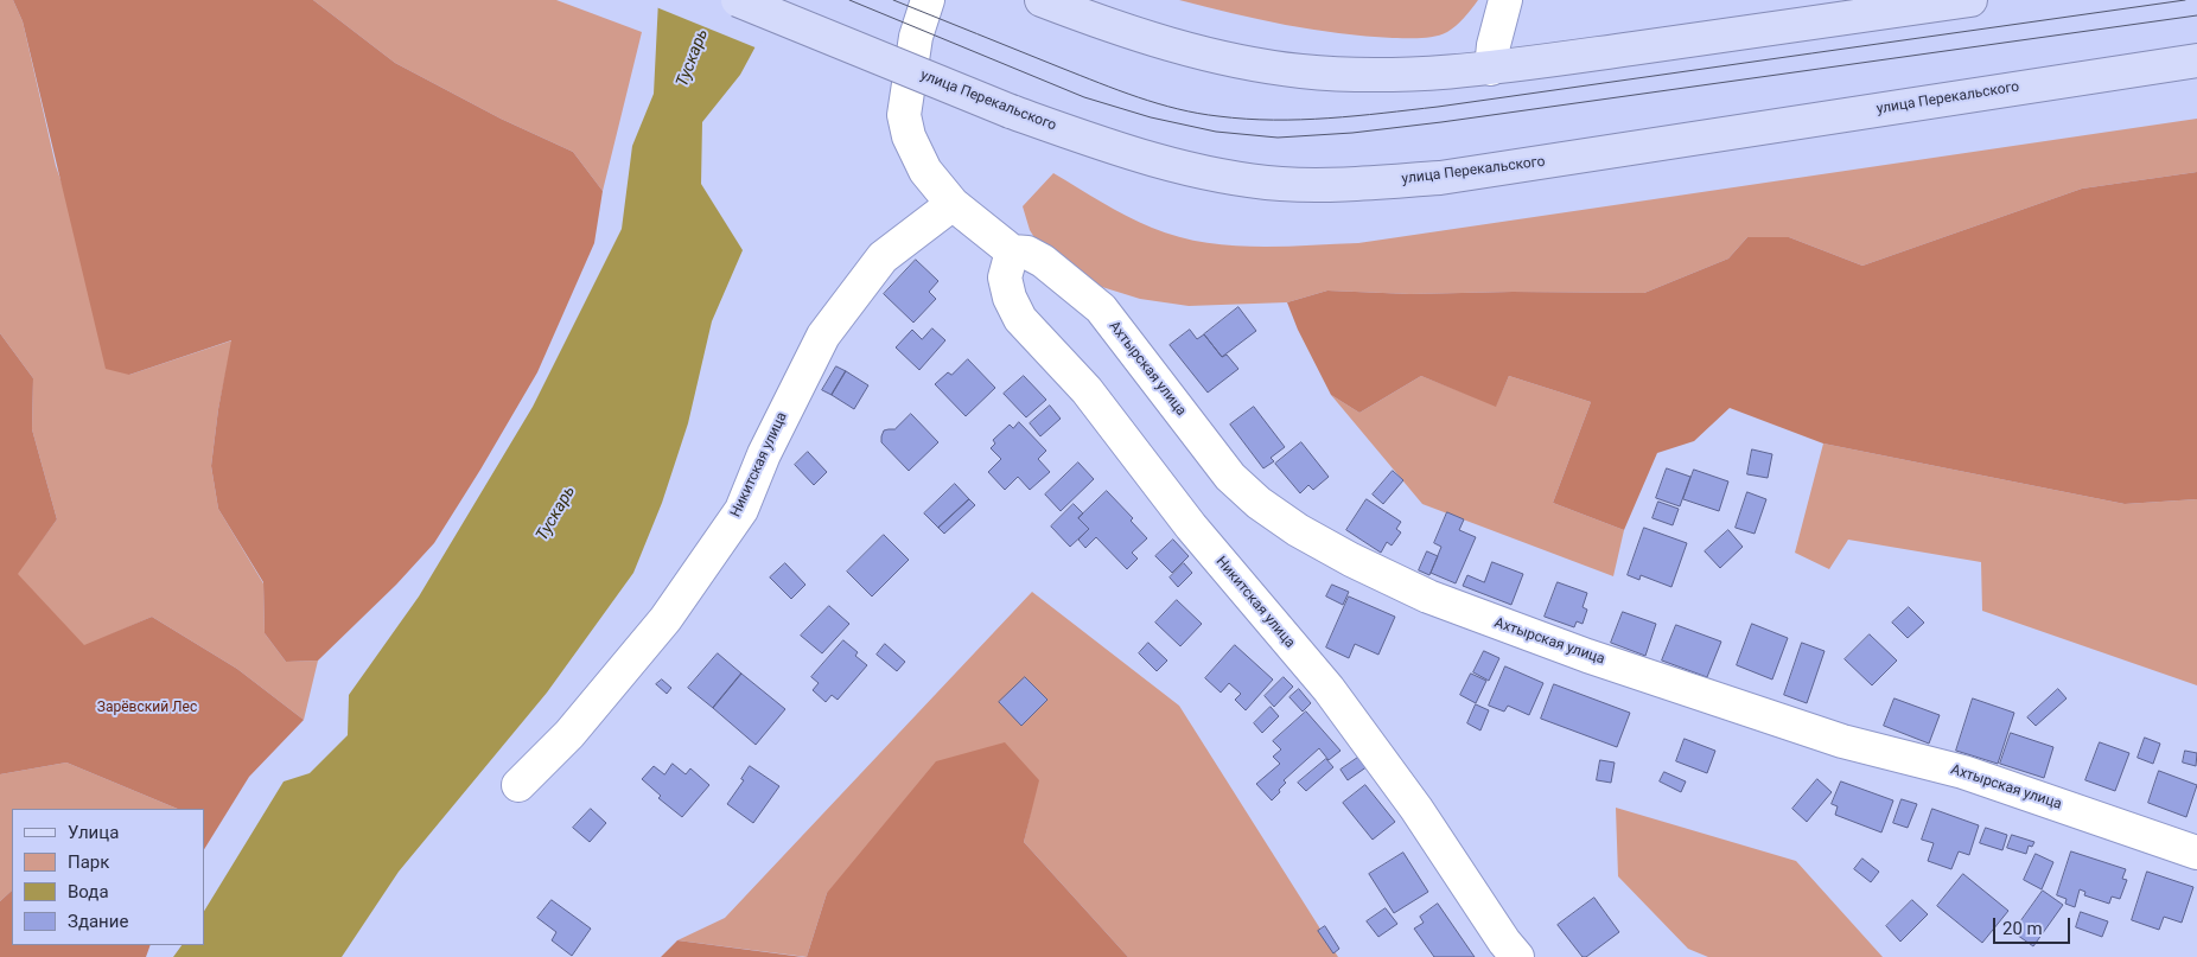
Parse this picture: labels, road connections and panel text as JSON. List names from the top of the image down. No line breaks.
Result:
{"streets":{"main road":["улица Перекальского"],"street":["Ахтырская улица","Никитская улица"]},"crossings":[["Ахтырская улица","Никитская улица"]],"water":["Тускарь"],"parks":["Зарёвский Лес"],"legend":["Улица","Парк","Вода","Здание"],"scale_bar":"20 m"}
